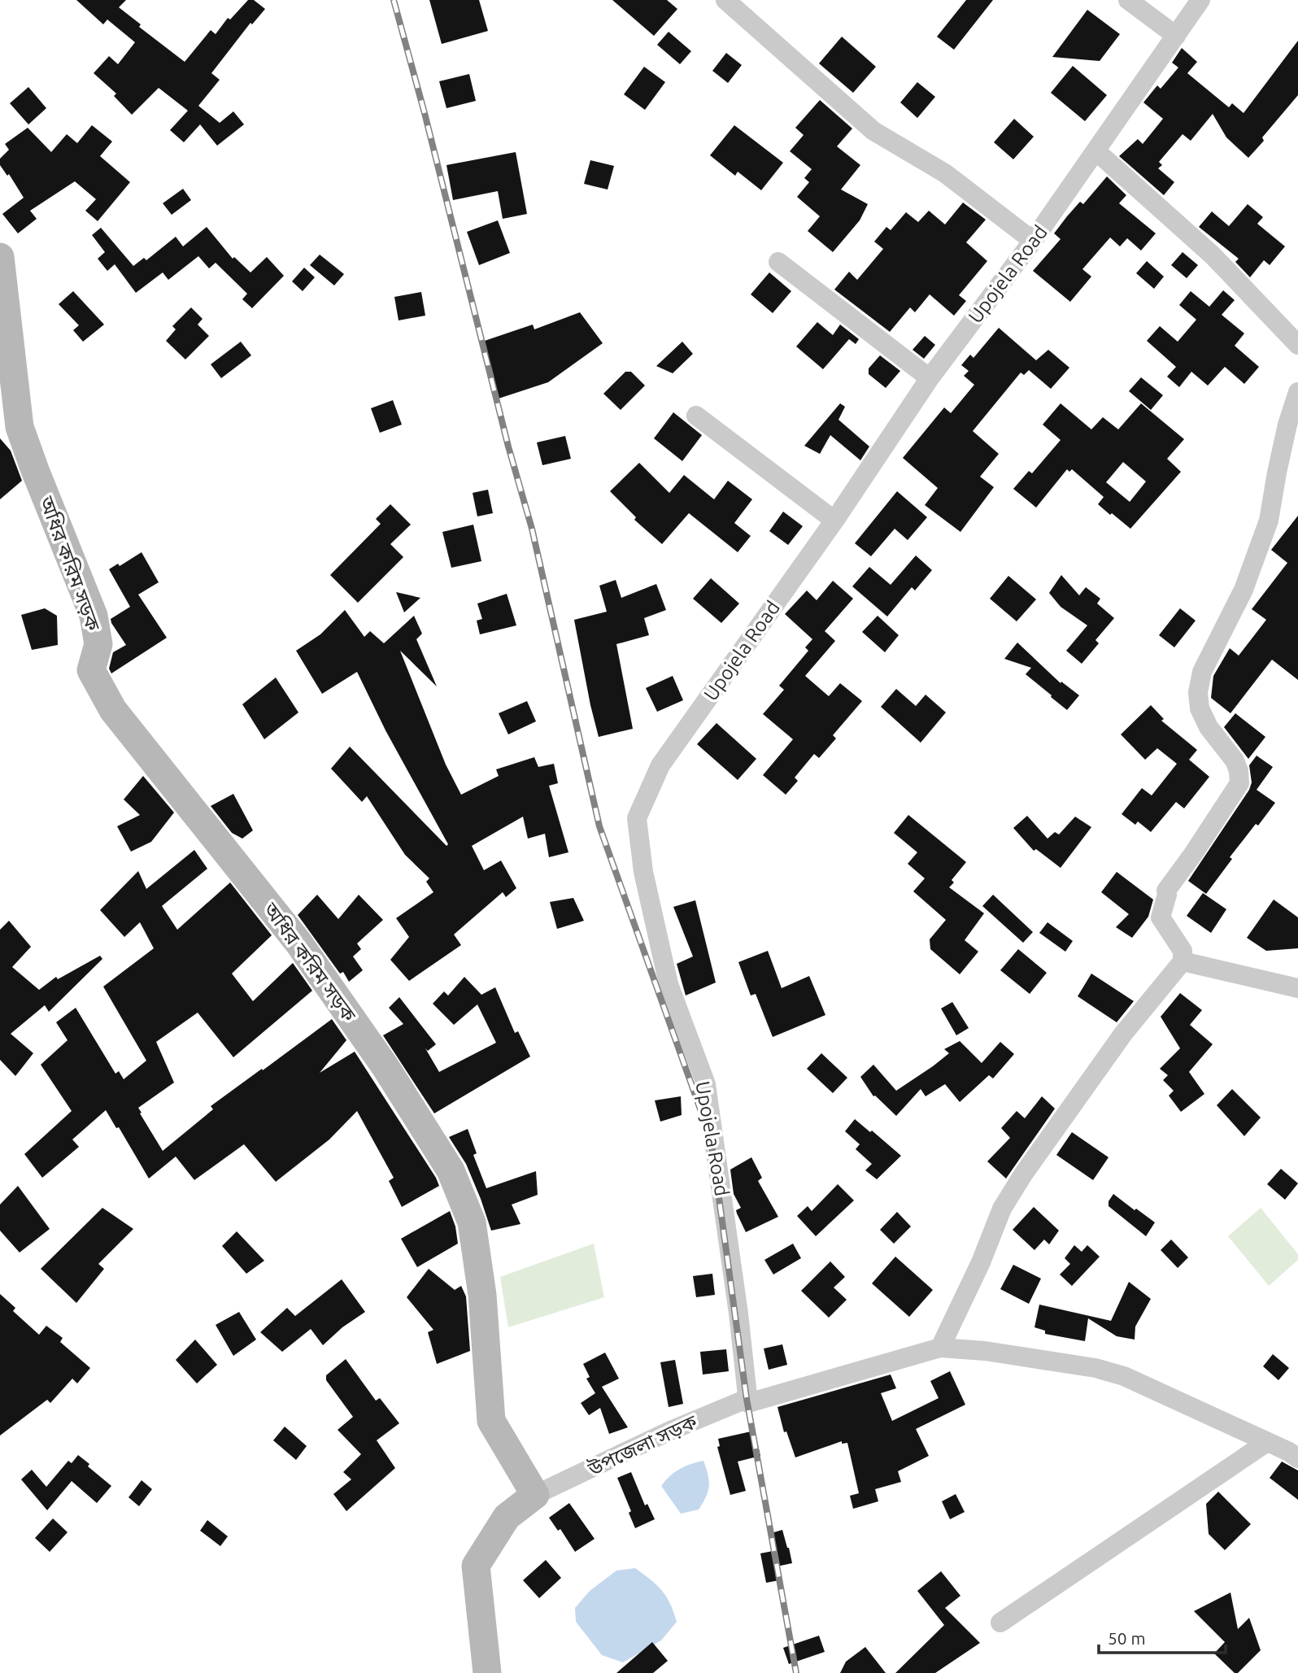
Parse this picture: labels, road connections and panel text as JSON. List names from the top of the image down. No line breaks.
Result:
{"streets":{"main road":["অধির করিম সড়ক"],"street":["Upojela Road","উপজেলা সড়ক"]},"crossings":[["Upojela Road","উপজেলা সড়ক"],["অধির করিম সড়ক","উপজেলা সড়ক"]],"scale_bar":"50 m"}
